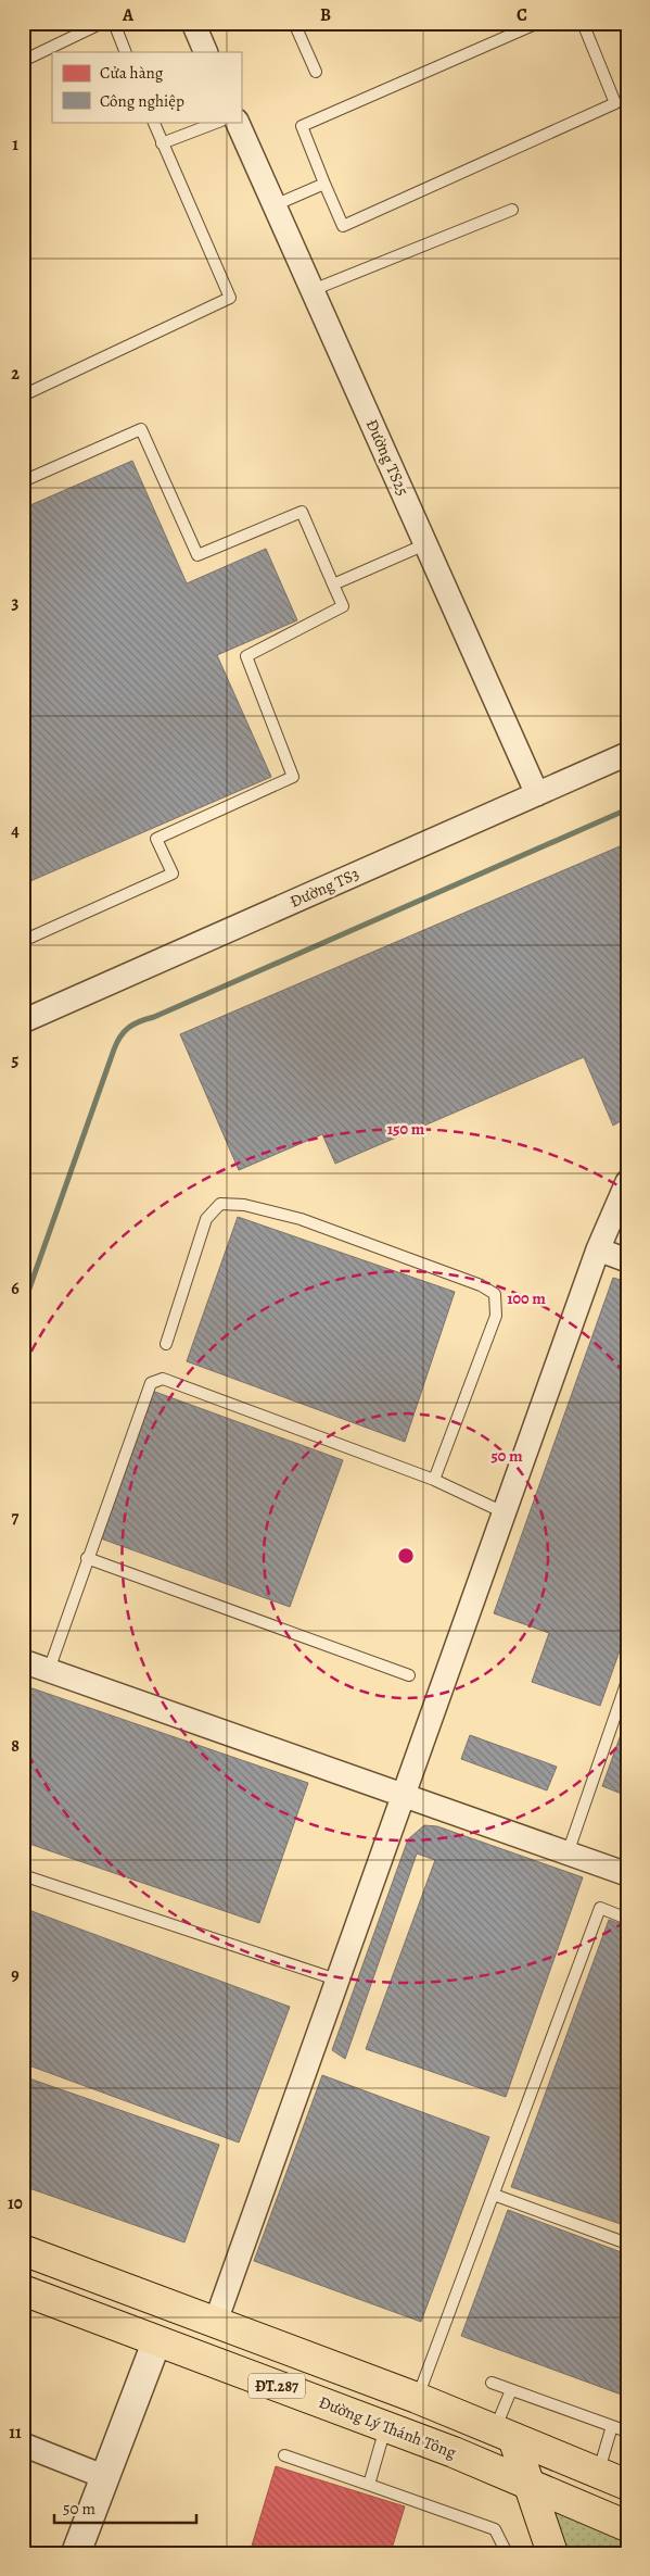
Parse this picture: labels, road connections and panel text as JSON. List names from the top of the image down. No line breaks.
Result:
{"streets":{"main road":["ĐT.287","Đường Lý Thánh Tông"],"street":["Đường TS25","Đường TS3"]},"crossings":[["Đường TS25","Đường TS3"]],"legend":["Cửa hàng","Công nghiệp"],"scale_bar":"50 m","grid":{"columns":["A","B","C"],"rows":["1","2","3","4","5","6","7","8","9","10","11"]},"rings":["150 m","100 m","50 m"]}
